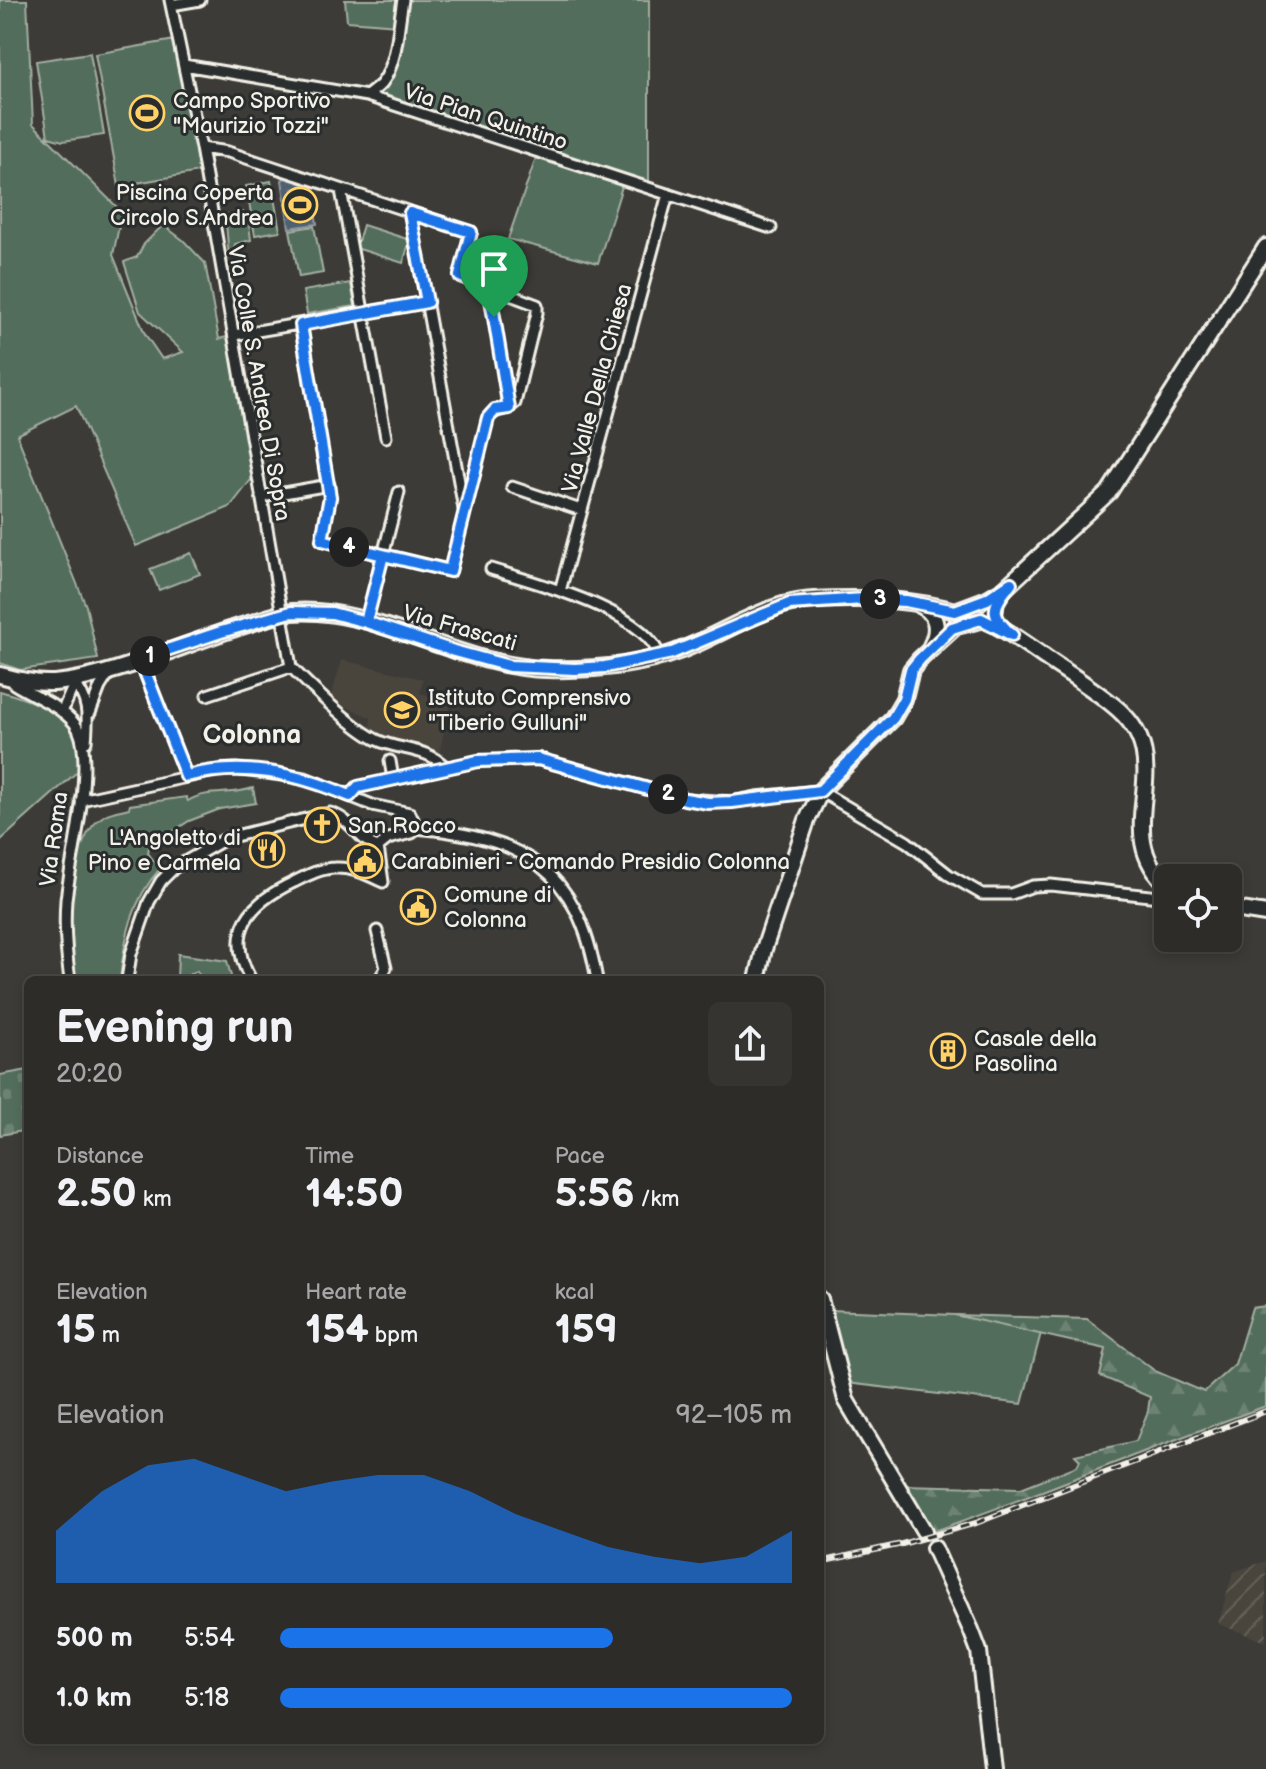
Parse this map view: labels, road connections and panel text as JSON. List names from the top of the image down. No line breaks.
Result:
{"streets":{"street":["Via Pian Quintino","Via Colle S. Andrea Di Sopra","Via Valle Della Chiesa","Via Frascati","Via Roma"]},"crossings":[["Via Pian Quintino","Via Colle S. Andrea Di Sopra"],["Via Pian Quintino","Via Valle Della Chiesa"],["Via Colle S. Andrea Di Sopra","Via Frascati"]],"districts":["Colonna"],"places":{"sports":["Campo Sportivo \"Maurizio Tozzi\"","Piscina Coperta Circolo S.Andrea"],"school or university":["Istituto Comprensivo \"Tiberio Gulluni\""],"church":["San Rocco"],"restaurant":["L'Angoletto di Pino e Carmela"],"public building":["Carabinieri - Comando Presidio Colonna","Comune di Colonna"],"building":["Casale della Pasolina"]},"page":{"pins":["4","3","1","2"],"heading":["Evening run","20:20"],"stats":[["Distance","2.50 km"],["Time","14:50"],["Pace","5:56 /km"],["Elevation","15 m"],["Heart rate","154 bpm"],["kcal","159"]],"chart":["Elevation","92–105 m"],"list":[{"name":"500 m","note":"5:54"},{"name":"1.0 km","note":"5:18"}]}}
